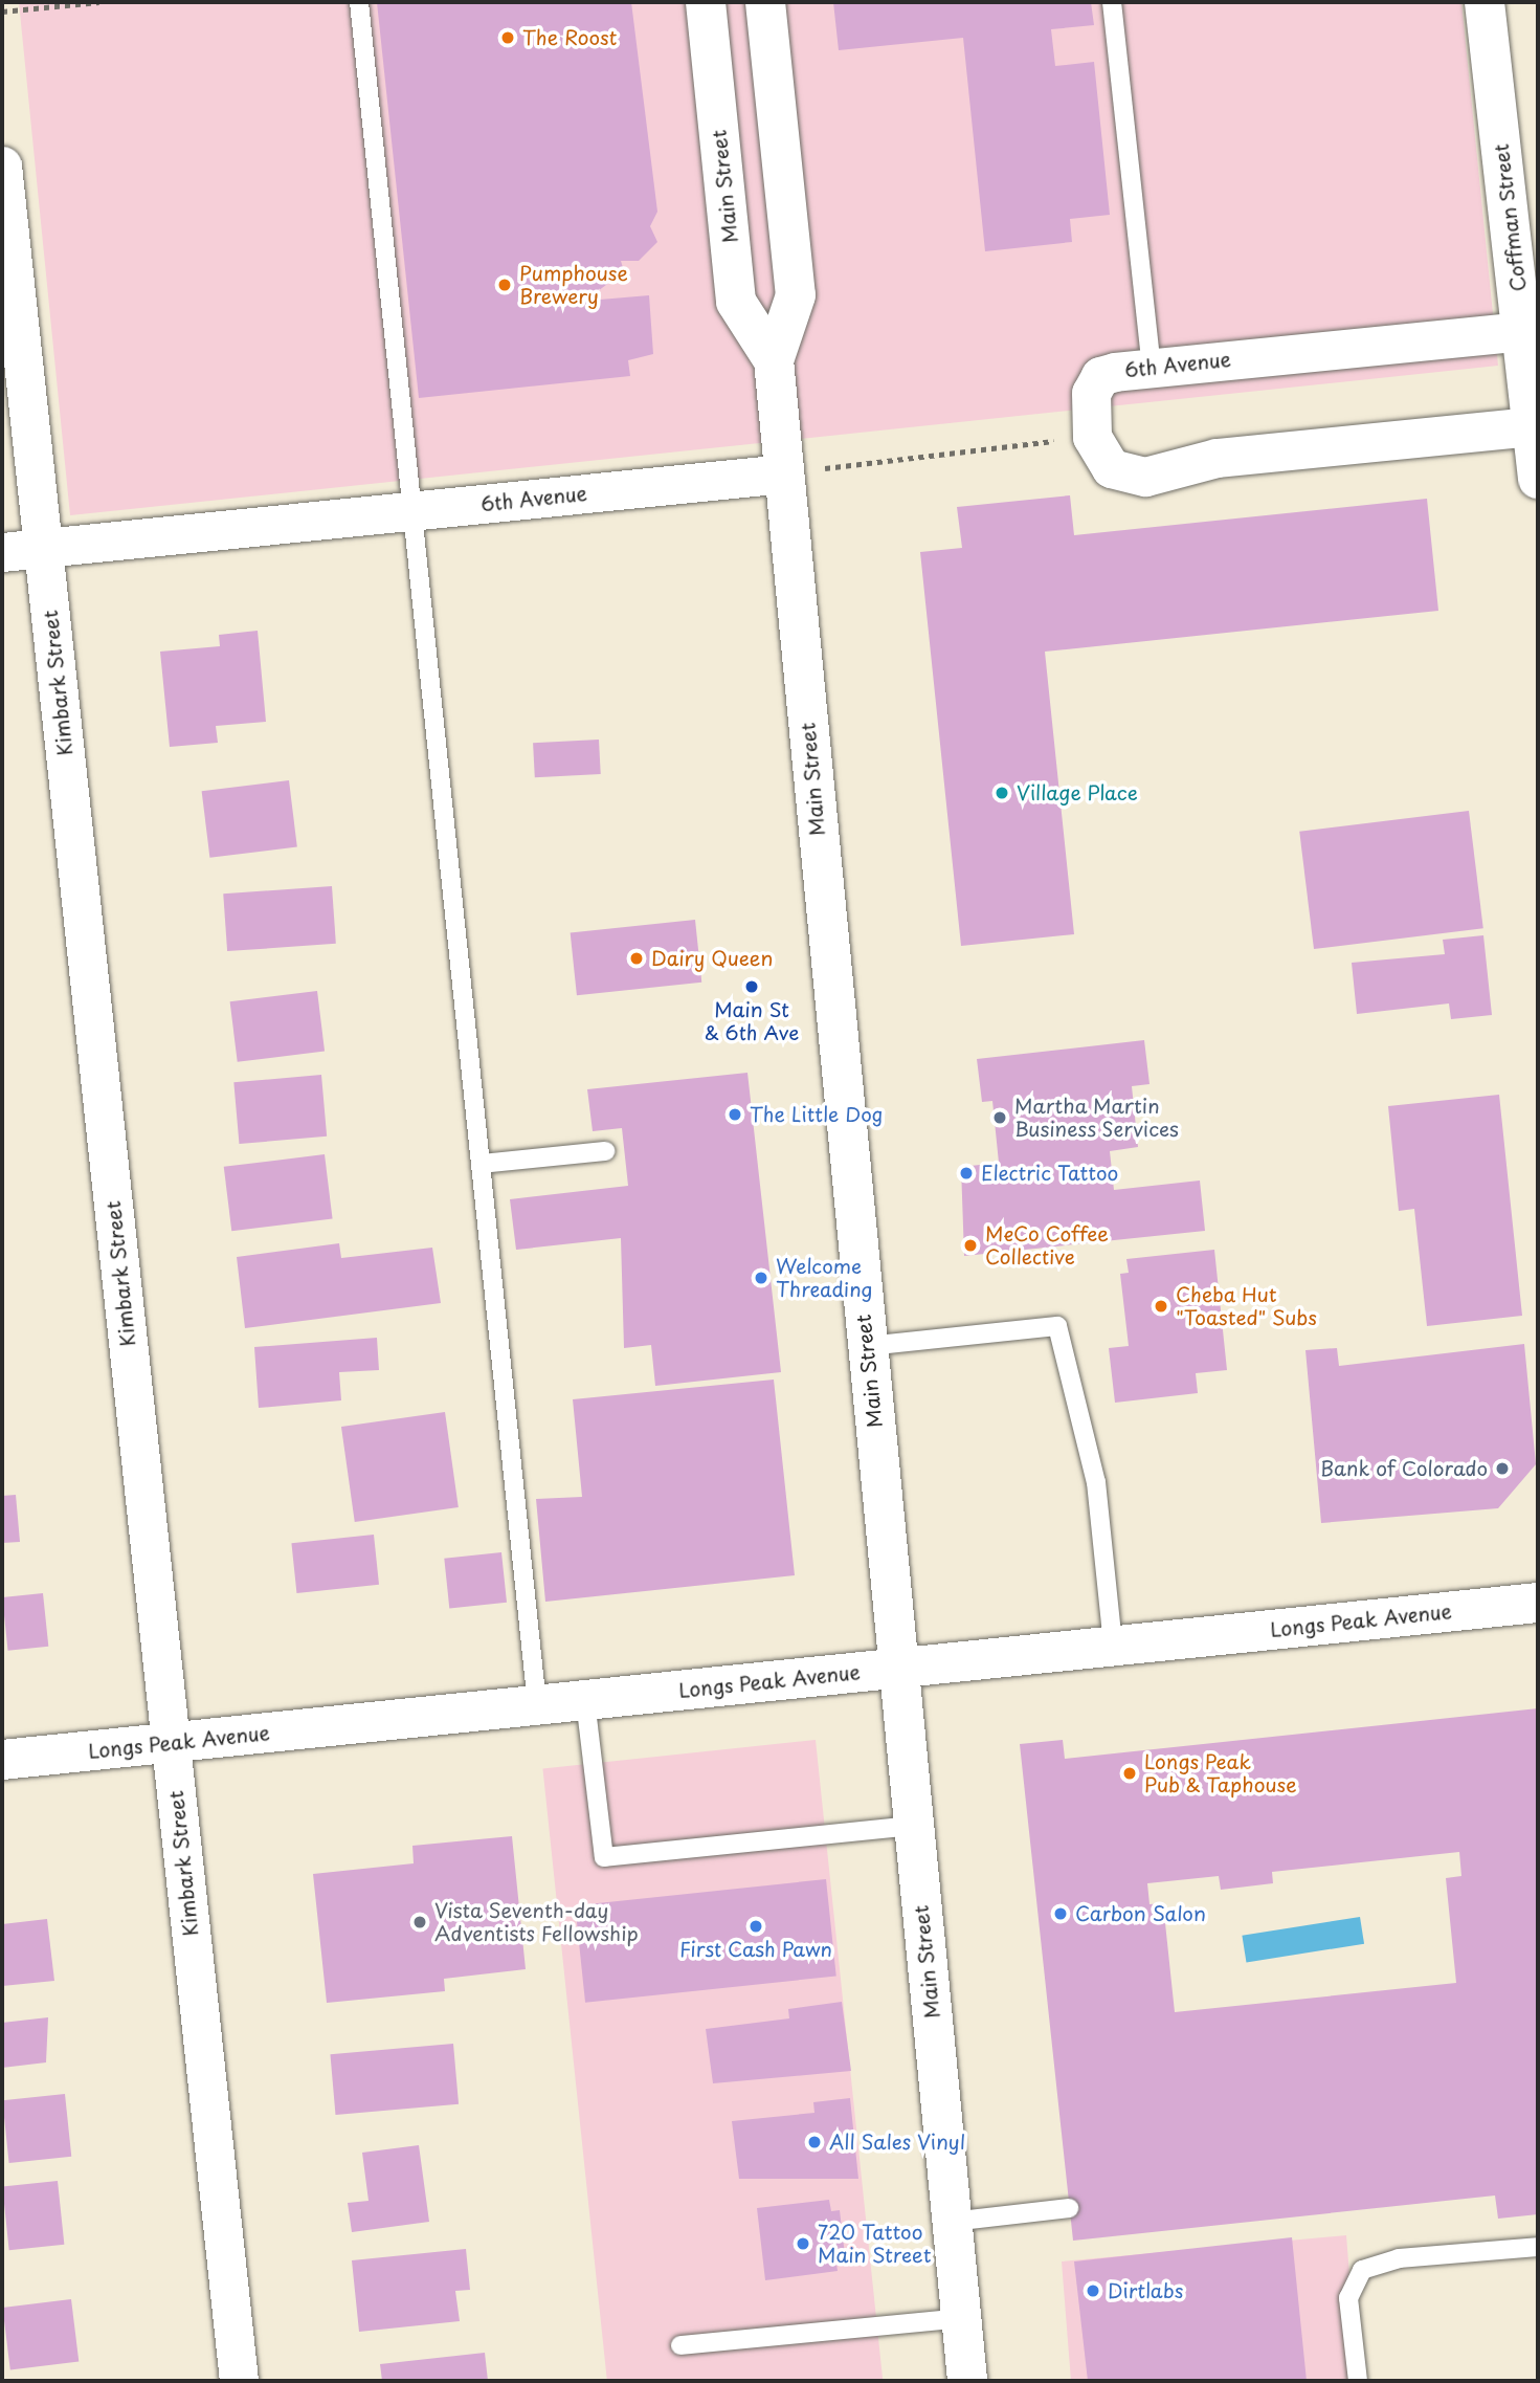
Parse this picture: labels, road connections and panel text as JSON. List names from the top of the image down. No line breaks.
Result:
{"streets":{"main road":["Main Street","Coffman Street","Longs Peak Avenue"],"street":["6th Avenue","Kimbark Street"]},"crossings":[["Main Street","6th Avenue"],["Main Street","Longs Peak Avenue"],["Coffman Street","6th Avenue"],["6th Avenue","Kimbark Street"],["Kimbark Street","Longs Peak Avenue"]],"places":["The Roost","Pumphouse Brewery","Village Place","Dairy Queen","Main St & 6th Ave","The Little Dog","Martha Martin Business Services","Electric Tattoo","MeCo Coffee Collective","Welcome Threading","Cheba Hut \"Toasted\" Subs","Bank of Colorado","Longs Peak Pub & Taphouse","Carbon Salon","Vista Seventh-day Adventists Fellowship","First Cash Pawn","All Sales Vinyl","720 Tattoo Main Street","Dirtlabs"]}
